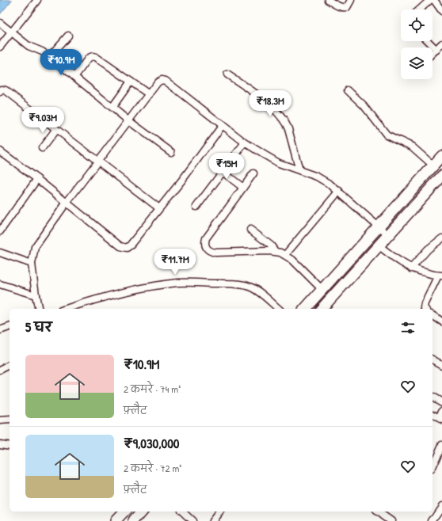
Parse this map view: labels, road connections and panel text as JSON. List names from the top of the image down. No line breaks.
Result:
{"page":{"price":["₹10.9M","₹18.3M","₹9.03M","₹15M","₹11.7M"],"heading":"5 घर","list":[{"name":"₹10.9M","note":"2 कमरे · 74 m² · फ़्लैट"},{"name":"₹9,030,000","note":"2 कमरे · 72 m² · फ़्लैट"}]}}
